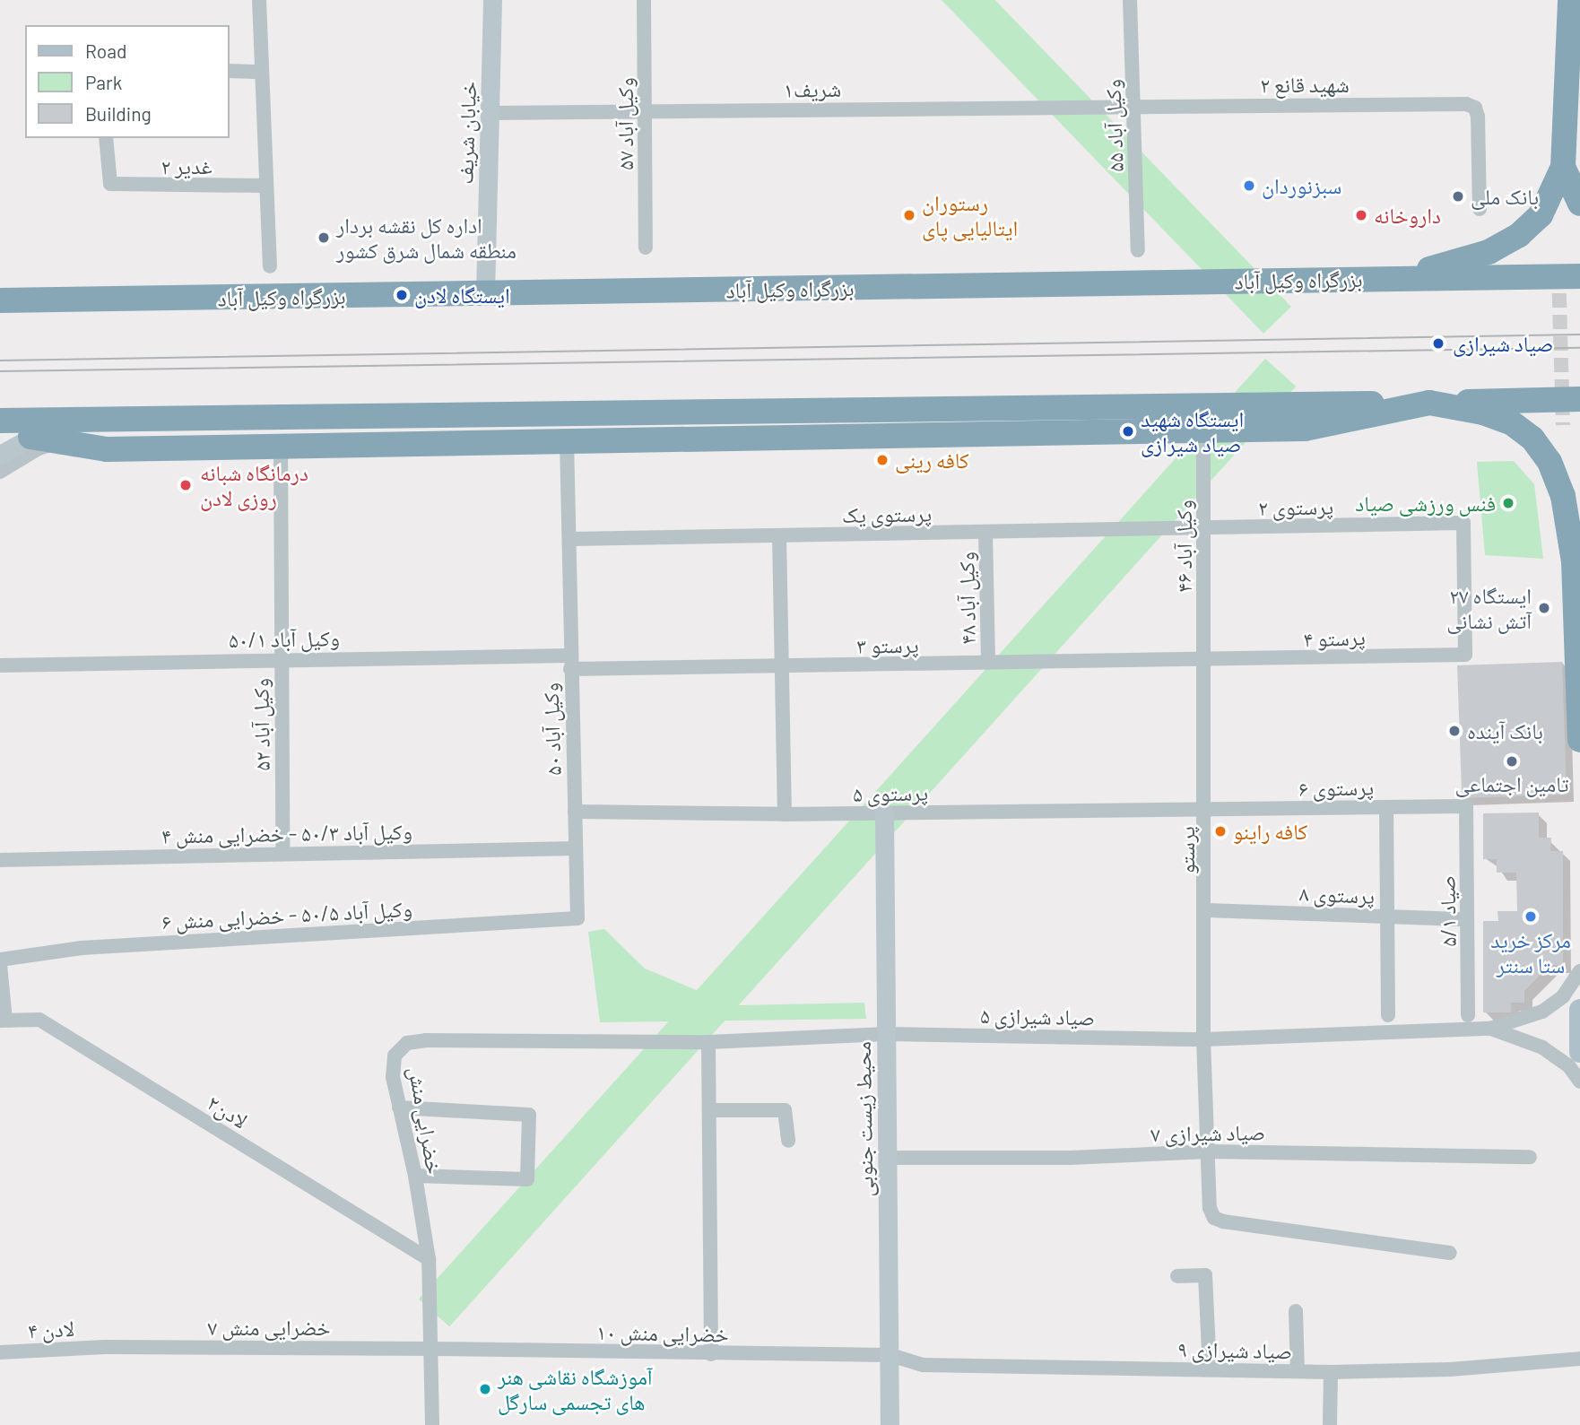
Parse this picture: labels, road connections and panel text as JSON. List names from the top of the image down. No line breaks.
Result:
{"streets":{"highway":["بزرگراه وکیل آباد"],"street":["شهید قانع ۲","شریف١","۵۷ وکیل آباد","۵۵ وکیل آباد","خیابان شریف","غدیر ۲","پرستوی ۲","پرستوی یک","۴۶ وکیل آباد","۴۸ وکیل آباد","پرستو ۴","وکیل آباد ۵۰/۱","پرستو ۳","۵۲ وکیل آباد","۵۰ وکیل آباد","پرستوی ۶","پرستوی ۵","وکیل آباد ۵۰/۳ - خضرایی منش ۴","پرستو","پرستوی ۸","صیاد ۵/۱","وکیل آباد ۵۰/۵ - خضرایی منش ۶","صیاد شیرازی ۵","لادن۲","محیط زیست جنوبی","خضرایی منش","صیاد شیرازی ۷","خضرایی منش ۷","لادن ۴","خضرایی منش ۱۰","صیاد شیرازی ۹"]},"crossings":[["شهید قانع ۲","شریف١"],["شهید قانع ۲","۵۵ وکیل آباد"],["شریف١","۵۷ وکیل آباد"],["شریف١","۵۵ وکیل آباد"],["شریف١","خیابان شریف"],["خیابان شریف","بزرگراه وکیل آباد"],["پرستوی ۲","پرستوی یک"],["پرستوی ۲","۴۶ وکیل آباد"],["پرستوی ۲","پرستو ۴"],["پرستوی یک","۴۶ وکیل آباد"],["پرستوی یک","۴۸ وکیل آباد"],["پرستوی یک","۵۰ وکیل آباد"],["۴۶ وکیل آباد","پرستو ۴"],["۴۶ وکیل آباد","پرستو ۳"],["۴۶ وکیل آباد","پرستو"],["۴۸ وکیل آباد","پرستو ۳"],["پرستو ۴","پرستو ۳"],["پرستو ۴","پرستو"],["وکیل آباد ۵۰/۱","پرستو ۳"],["وکیل آباد ۵۰/۱","۵۲ وکیل آباد"],["وکیل آباد ۵۰/۱","۵۰ وکیل آباد"],["پرستو ۳","۵۰ وکیل آباد"],["پرستو ۳","پرستو"],["۵۲ وکیل آباد","وکیل آباد ۵۰/۳ - خضرایی منش ۴"],["۵۰ وکیل آباد","پرستوی ۵"],["۵۰ وکیل آباد","وکیل آباد ۵۰/۳ - خضرایی منش ۴"],["۵۰ وکیل آباد","وکیل آباد ۵۰/۵ - خضرایی منش ۶"],["پرستوی ۶","پرستوی ۵"],["پرستوی ۶","پرستو"],["پرستوی ۶","صیاد ۵/۱"],["پرستوی ۵","پرستو"],["پرستوی ۵","محیط زیست جنوبی"],["پرستو","پرستوی ۸"],["پرستو","صیاد شیرازی ۵"],["پرستو","صیاد شیرازی ۷"],["پرستوی ۸","صیاد ۵/۱"],["صیاد شیرازی ۵","محیط زیست جنوبی"],["صیاد شیرازی ۵","خضرایی منش"],["لادن۲","خضرایی منش"],["محیط زیست جنوبی","صیاد شیرازی ۷"],["محیط زیست جنوبی","خضرایی منش ۱۰"],["محیط زیست جنوبی","صیاد شیرازی ۹"],["خضرایی منش","خضرایی منش ۷"],["خضرایی منش","خضرایی منش ۱۰"],["خضرایی منش ۷","لادن ۴"],["خضرایی منش ۷","خضرایی منش ۱۰"],["خضرایی منش ۱۰","صیاد شیرازی ۹"]],"places":["سبزنوردان","بانک ملی","رستوران ایتالیایی پای","داروخانه","اداره کل نقشه بردار منطقه شمال شرق کشور","ایستگاه لادن","صیاد شیرازی","ایستگاه شهید صیاد شیرازی","کافه رینی","درمانگاه شبانه روزی لادن","فنس ورزشی صیاد","ایستگاه ۲۷ آتش نشانی","بانک آینده","تامین اجتماعی","کافه راینو","مرکز خرید ستا سنتر","آموزشگاه نقاشی هنر های تجسمی سارگل"],"legend":["Road","Park","Building"]}
